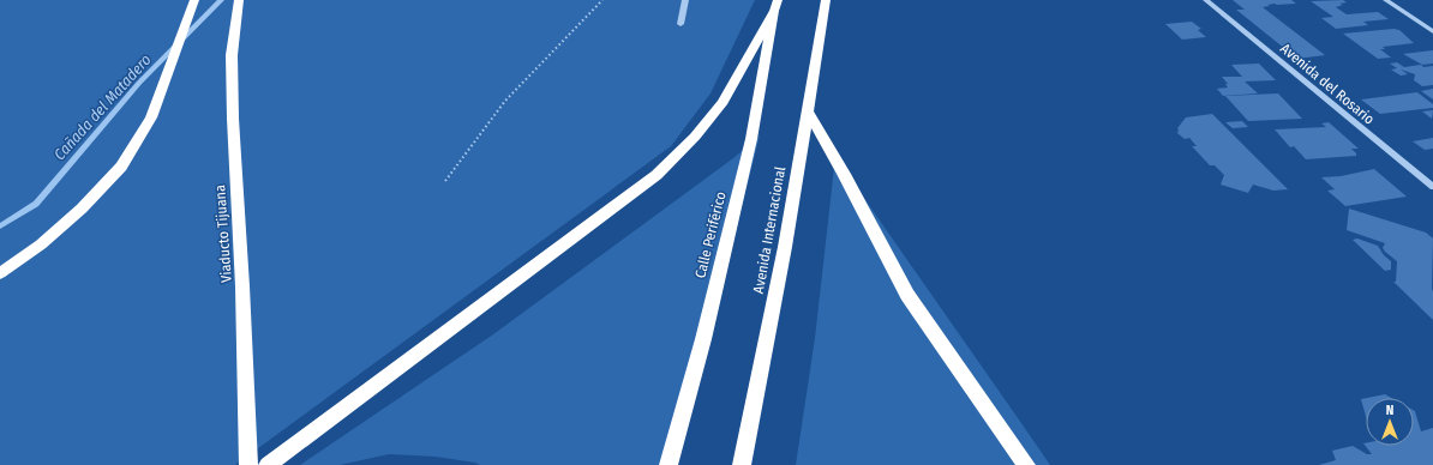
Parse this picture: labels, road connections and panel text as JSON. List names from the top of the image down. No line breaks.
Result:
{"streets":{"highway":["Avenida Internacional","Viaducto Tijuana","Calle Periférico"],"street":["Avenida del Rosario"]},"water":["Cañada del Matadero"],"north":"top"}
